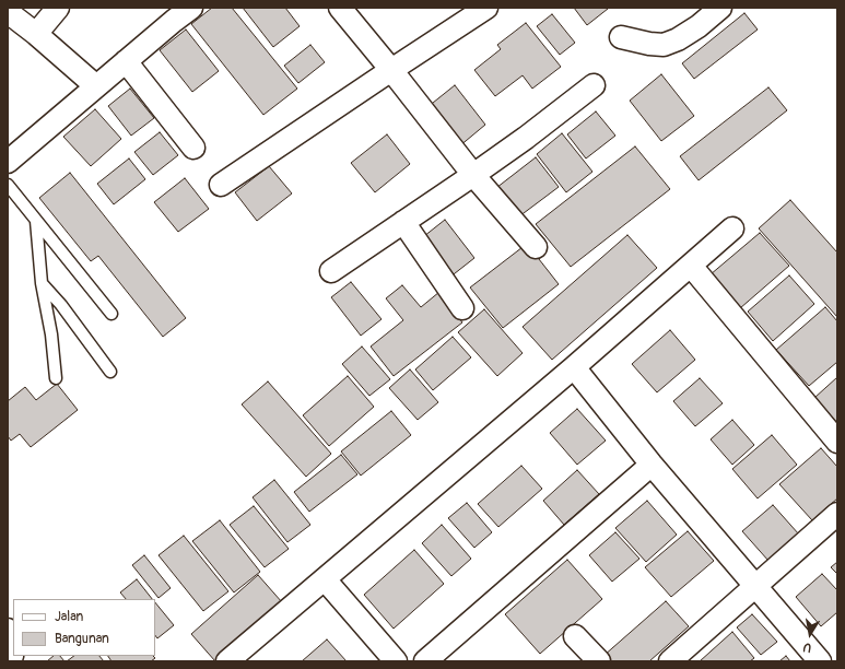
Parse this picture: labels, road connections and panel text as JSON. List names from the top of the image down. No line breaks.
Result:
{"legend":["Jalan","Bangunan"],"north":"bottom"}
